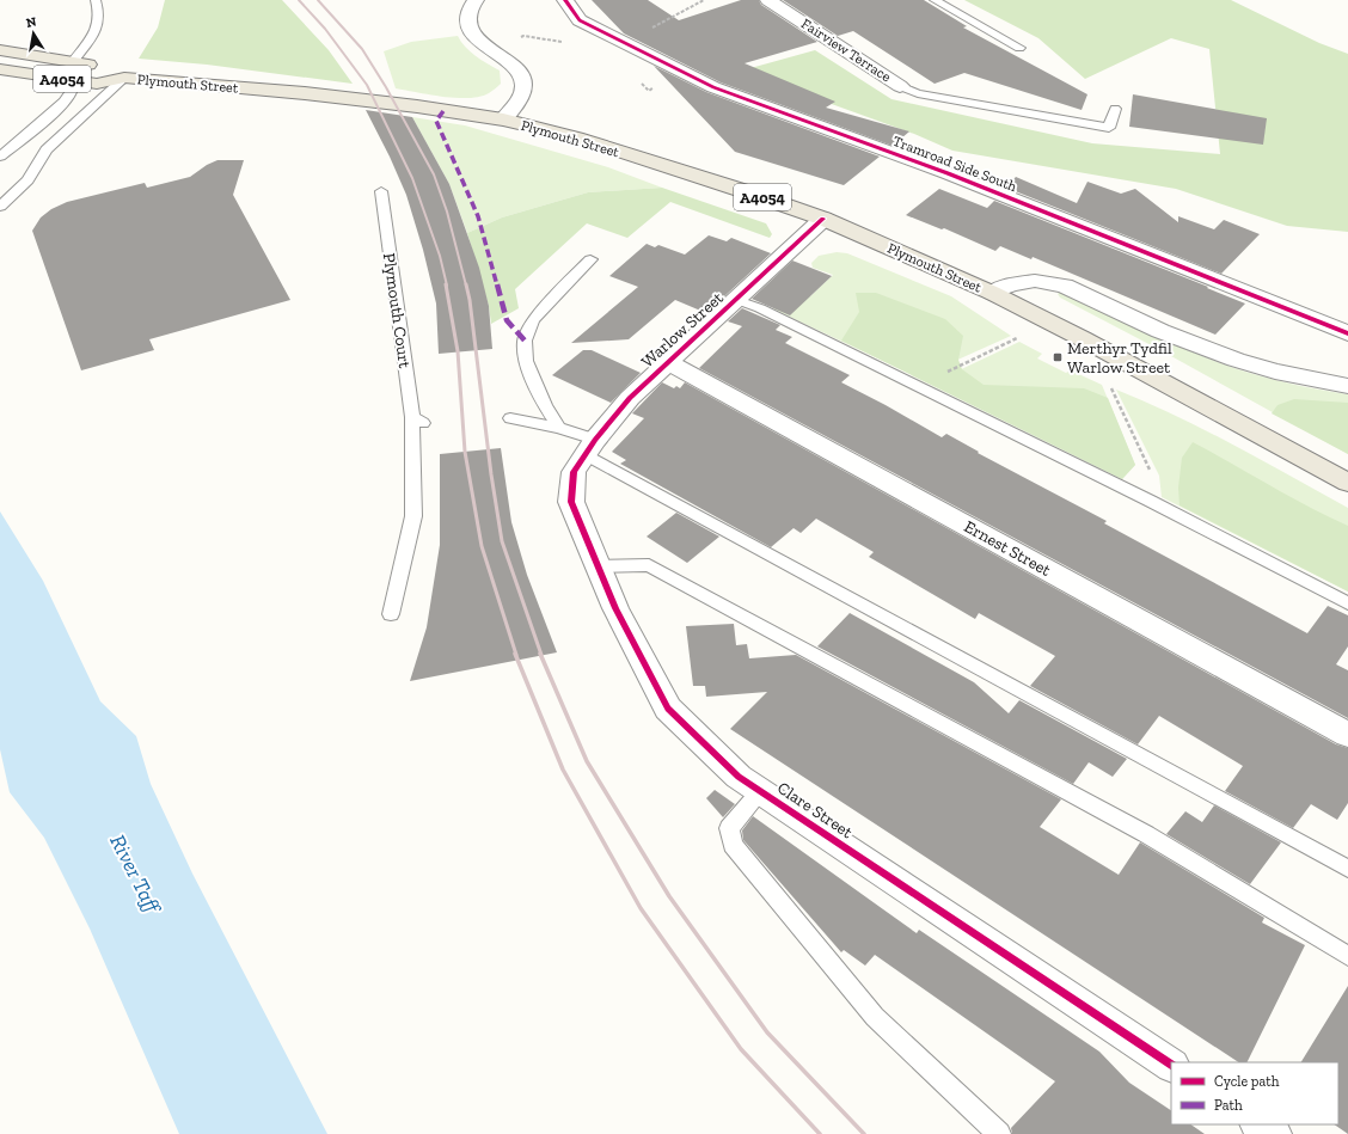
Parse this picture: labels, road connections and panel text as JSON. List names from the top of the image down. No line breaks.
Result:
{"streets":{"main road":["A4054","Plymouth Street"],"street":["Fairview Terrace","Tramroad Side South","Warlow Street","Ernest Street","Clare Street"],"lane":["Plymouth Court"]},"crossings":[["A4054","Plymouth Street"],["Plymouth Street","Warlow Street"],["Warlow Street","Ernest Street"],["Warlow Street","Clare Street"]],"water":["River Taff"],"places":{"transit":["Merthyr Tydfil Warlow Street"]},"legend":["Cycle path","Path"],"north":"top"}
